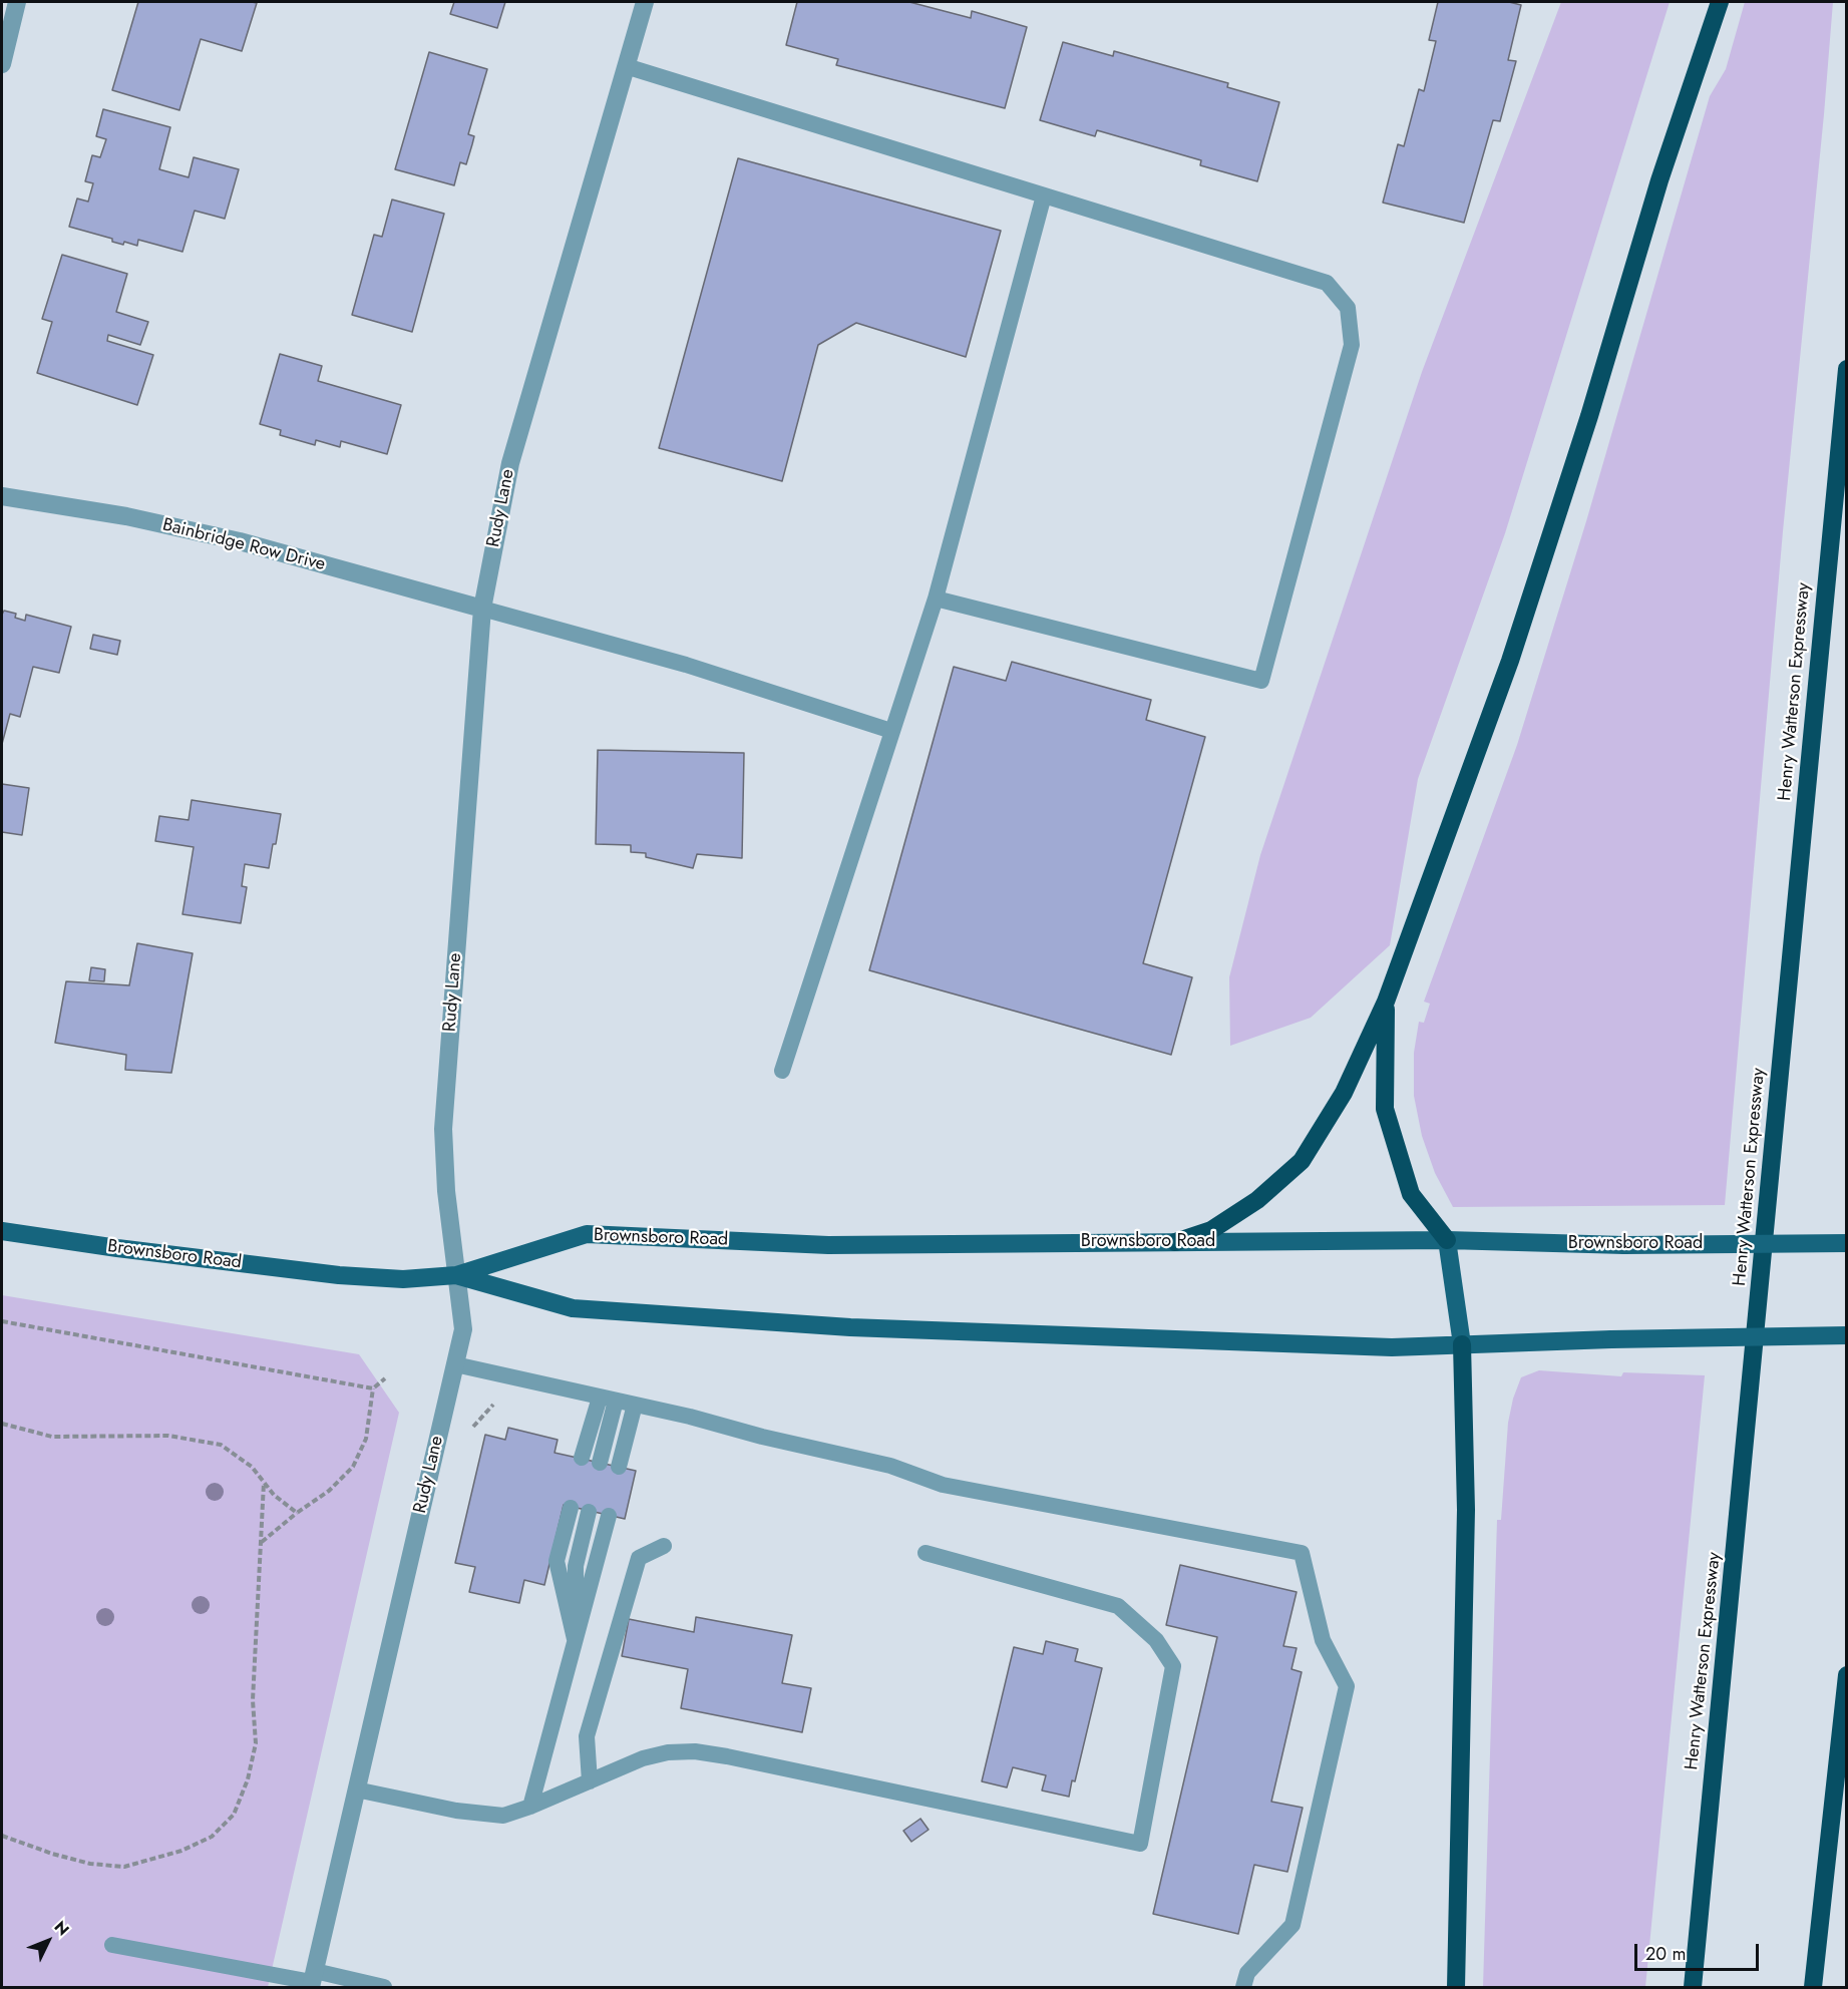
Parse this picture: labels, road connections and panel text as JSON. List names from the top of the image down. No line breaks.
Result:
{"streets":{"highway":["Henry Watterson Expressway"],"main road":["Brownsboro Road"],"street":["Rudy Lane","Bainbridge Row Drive"]},"crossings":[["Rudy Lane","Bainbridge Row Drive"],["Rudy Lane","Brownsboro Road"]],"scale_bar":"20 m","north":"top right"}
